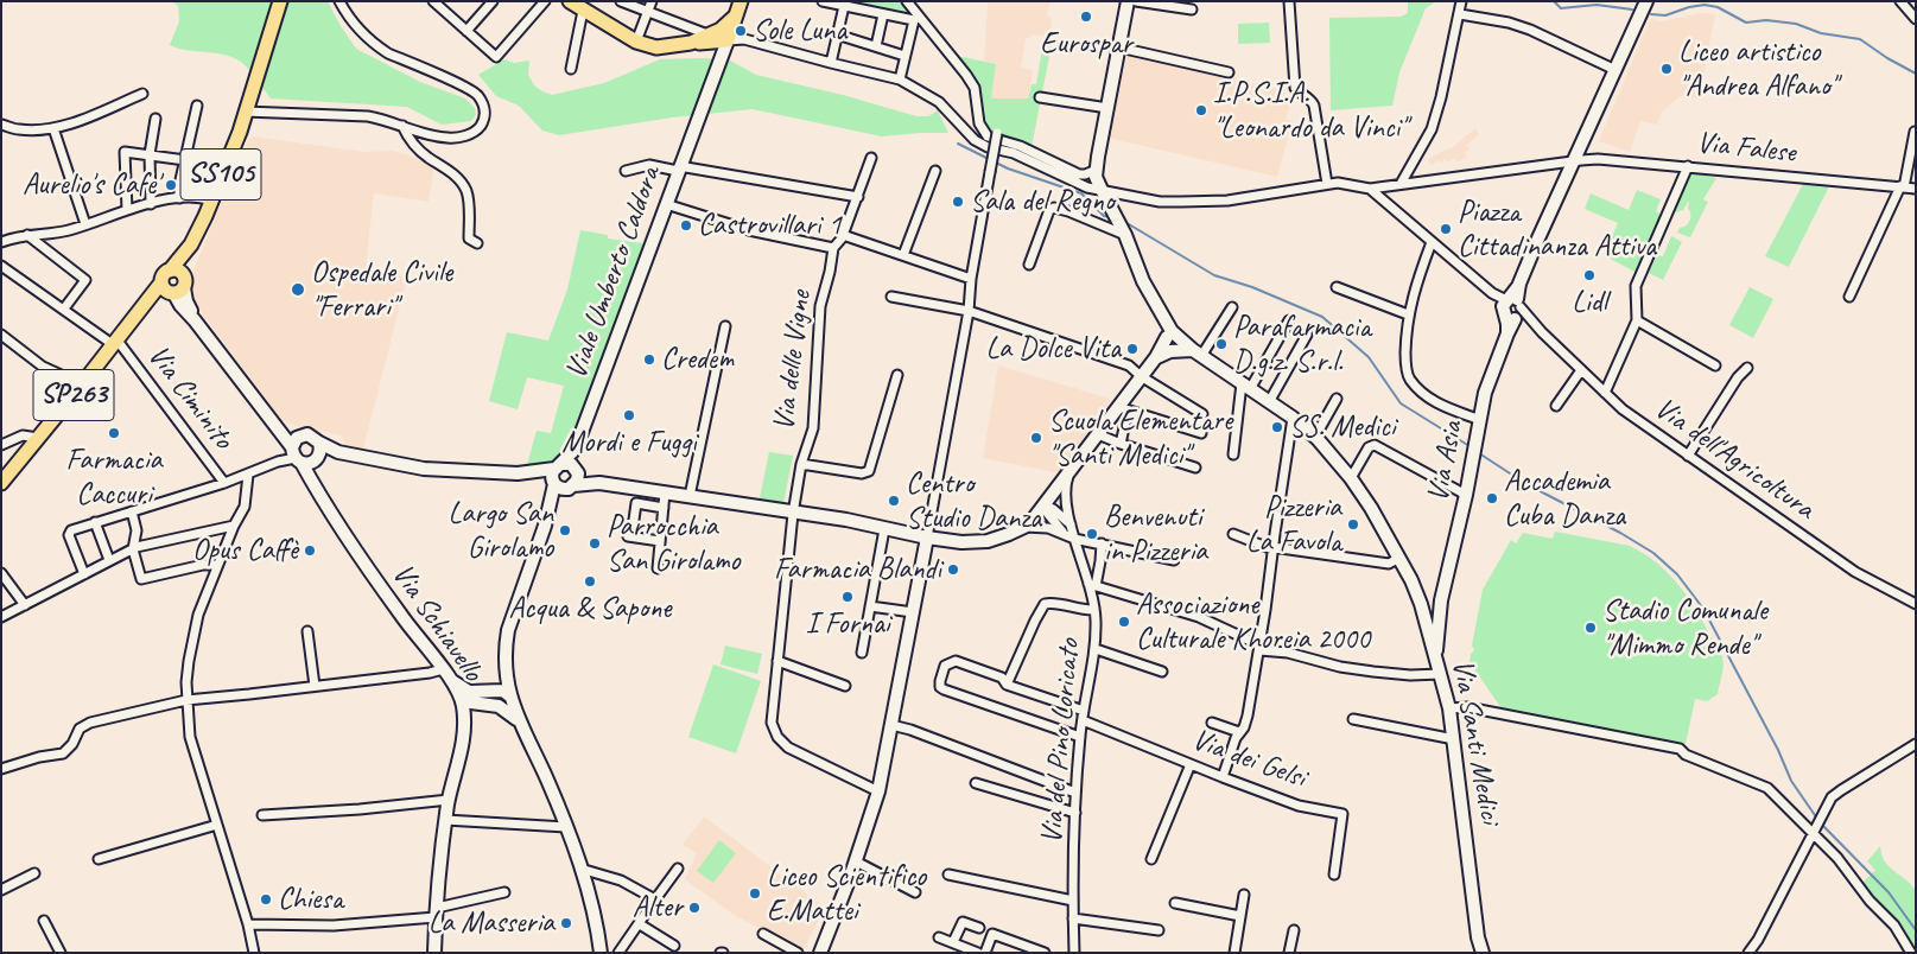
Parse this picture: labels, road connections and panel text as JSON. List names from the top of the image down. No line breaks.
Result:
{"streets":{"main road":["SS105","SP263"],"street":["Via Falese","Viale Umberto Caldora","Via delle Vigne","Via Ciminito","Via dell'Agricoltura","Via Asia","Via Schiavello","Via del Pino Loricato","Via Santi Medici","Via dei Gelsi"]},"crossings":[["Via Falese","Via dell'Agricoltura"],["SS105","SP263"],["SP263","Via Ciminito"],["Via dell'Agricoltura","Via Asia"],["Via Asia","Via Santi Medici"],["Via del Pino Loricato","Via dei Gelsi"]],"places":["Eurospar","Sole Luna","Liceo artistico \"Andrea Alfano\"","I.P.S.I.A. \"Leonardo da Vinci\"","Aurelio's Cafe'","Sala del Regno","Castrovillari 1","Piazza Cittadinanza Attiva","Lidl","Ospedale Civile \"Ferrari\"","Parafarmacia D.g.z. S.r.l.","La Dolce Vita","Credem","Mordi e Fuggi","SS. Medici","Farmacia Caccuri","Scuola Elementare \"Santi Medici\"","Accademia Cuba Danza","Centro Studio Danza","Pizzeria La Favola","Largo San Girolamo","Benvenuti in Pizzeria","Parrocchia San Girolamo","Opus Caffè","Farmacia Blandi","Acqua & Sapone","I Fornai","Associazione Culturale Khoreia 2000","Stadio Comunale \"Mimmo Rende\"","Liceo Scientifico E.Mattei","Chiesa","Alter","La Masseria"]}
